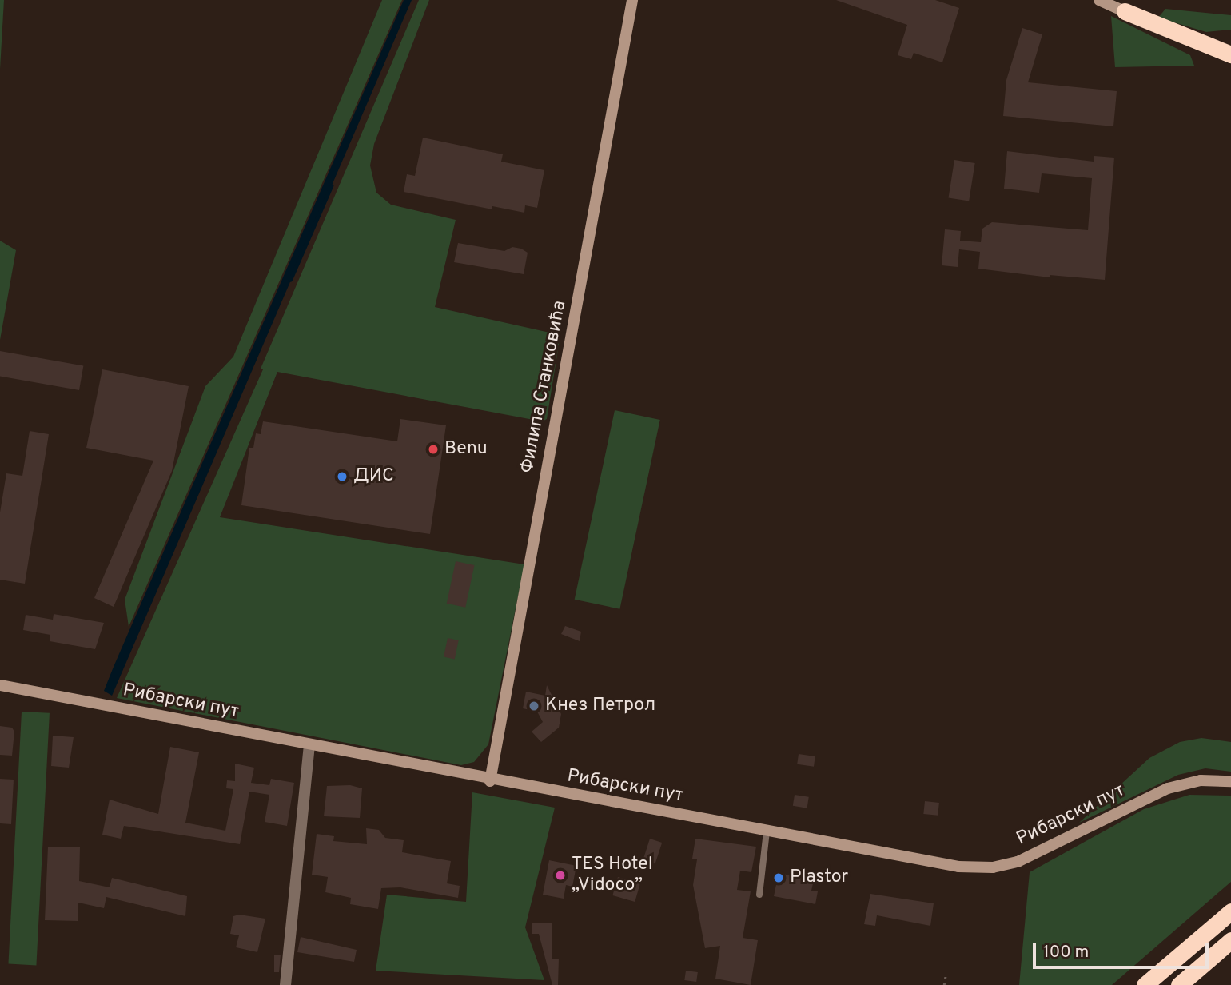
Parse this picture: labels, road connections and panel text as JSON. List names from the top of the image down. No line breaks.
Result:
{"streets":{"main road":["Филипа Станковића","Рибарски пут"]},"crossings":[["Филипа Станковића","Рибарски пут"]],"places":["Benu","ДИС","Кнез Петрол","TES Hotel „Vidoco”","Plastor"],"scale_bar":"100 m"}
